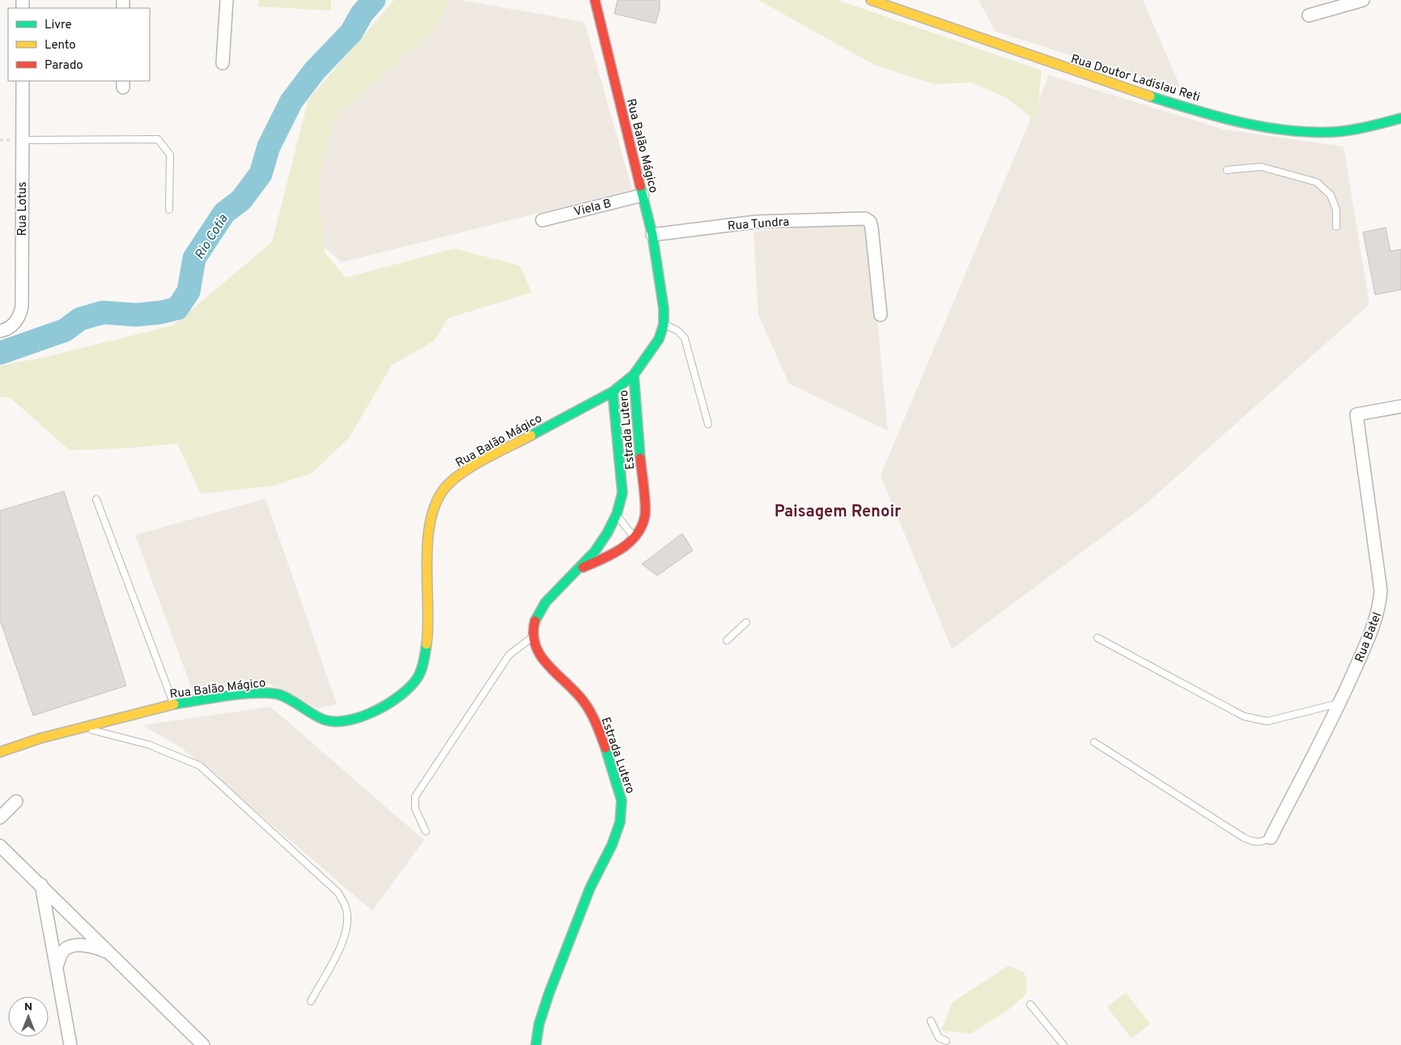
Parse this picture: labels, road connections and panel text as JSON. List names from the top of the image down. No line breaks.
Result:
{"streets":{"street":["Rua Doutor Ladislau Reti","Rua Balão Mágico","Viela B","Rua Lotus","Rua Tundra","Estrada Lutero","Rua Batel"]},"crossings":[["Rua Balão Mágico","Viela B"],["Rua Balão Mágico","Rua Tundra"],["Rua Balão Mágico","Estrada Lutero"]],"districts":["Paisagem Renoir"],"water":["Rio Cotia"],"legend":["Livre","Lento","Parado"],"north":"top"}
